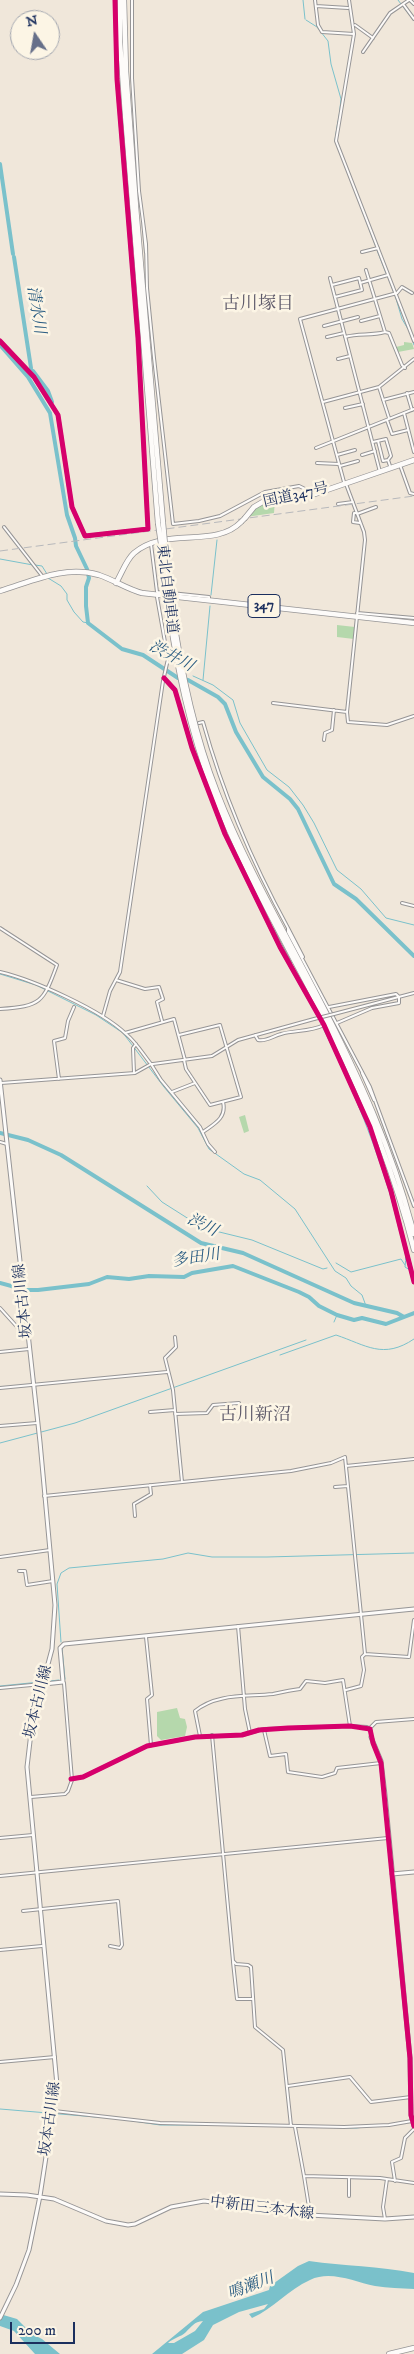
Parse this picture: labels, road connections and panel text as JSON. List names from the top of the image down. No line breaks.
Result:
{"streets":{"highway":["国道347号","東北自動車道","347"],"main road":["坂本古川線","中新田三本木線"]},"crossings":[["国道347号","347"],["坂本古川線","中新田三本木線"]],"districts":["古川塚目","古川新沼"],"water":["清水川","渋井川","渋川","多田川","鳴瀬川"],"scale_bar":"200 m","north":"top"}
